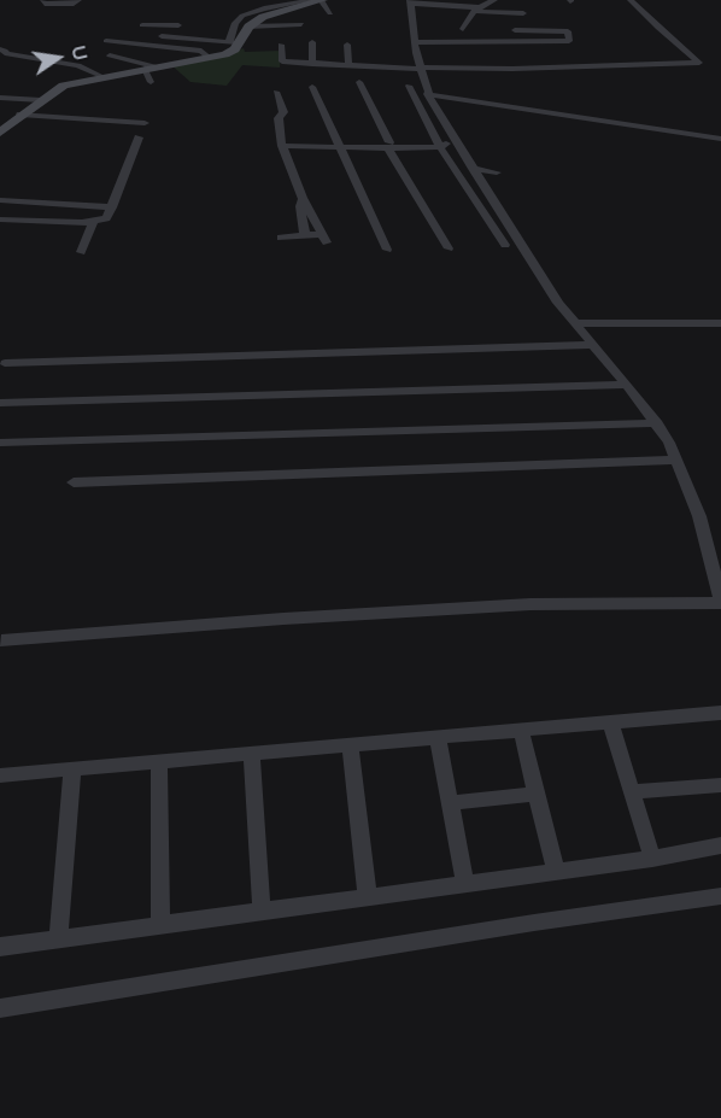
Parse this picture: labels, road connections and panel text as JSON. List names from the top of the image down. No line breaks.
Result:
{"north":"right"}
